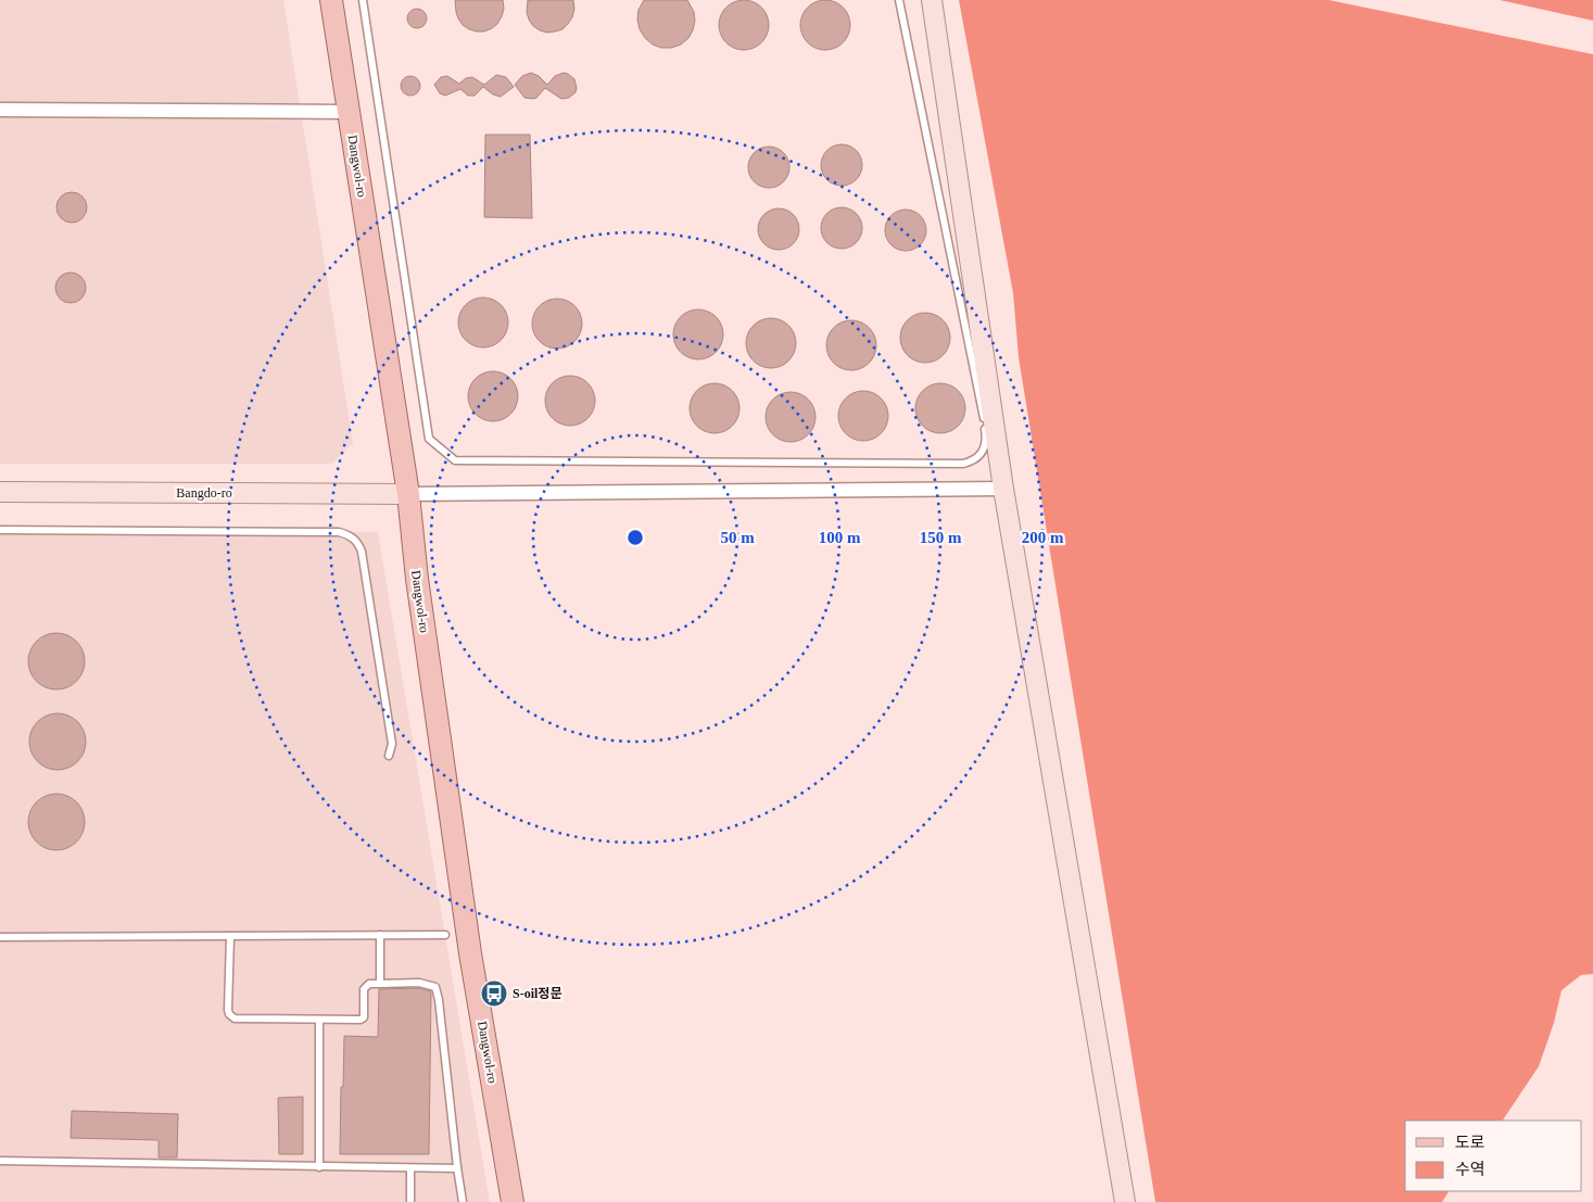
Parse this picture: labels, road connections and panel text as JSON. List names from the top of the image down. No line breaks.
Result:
{"streets":{"main road":["Dangwol-ro","Bangdo-ro"]},"crossings":[["Dangwol-ro","Bangdo-ro"]],"places":{"bus stop":["S-oil정문"]},"legend":["도로","수역"],"rings":["50 m","100 m","150 m","200 m"]}
